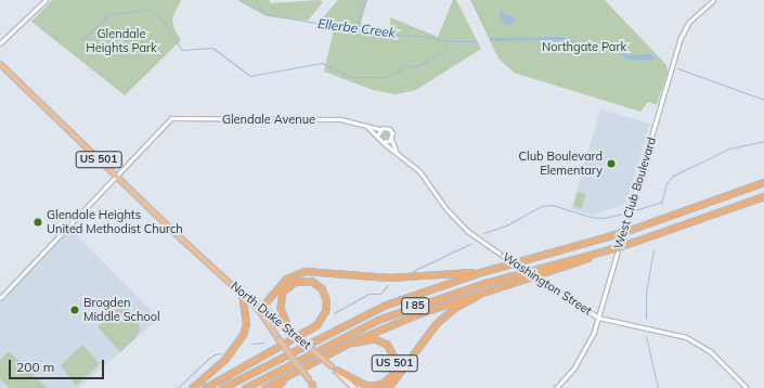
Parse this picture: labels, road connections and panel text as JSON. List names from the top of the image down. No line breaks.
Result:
{"streets":{"highway":["US 501","I 85","North Duke Street"],"street":["Glendale Avenue","West Club Boulevard","Washington Street"]},"crossings":[["Glendale Avenue","Washington Street"],["Glendale Avenue","North Duke Street"],["US 501","North Duke Street"],["West Club Boulevard","Washington Street"]],"water":["Ellerbe Creek"],"parks":["Glendale Heights Park","Northgate Park"],"places":["Club Boulevard Elementary","Glendale Heights United Methodist Church","Brogden Middle School"],"scale_bar":"200 m"}
